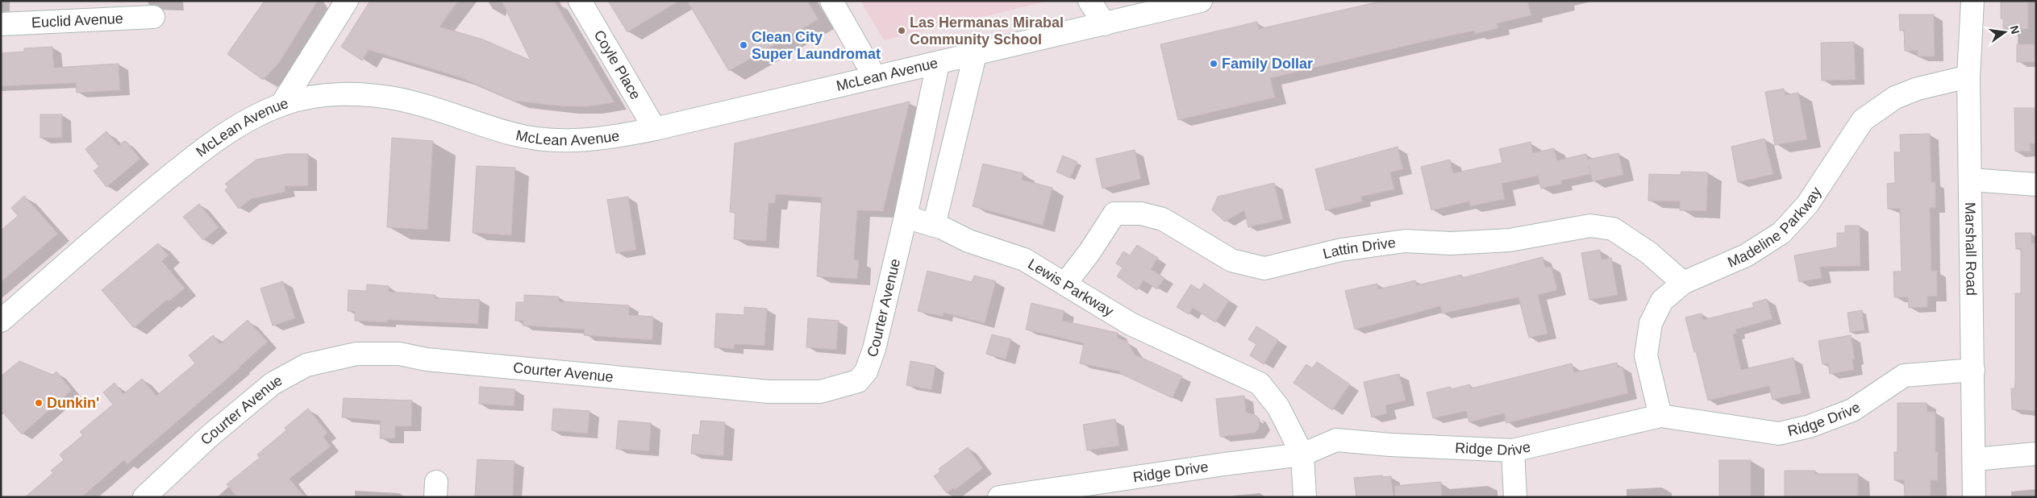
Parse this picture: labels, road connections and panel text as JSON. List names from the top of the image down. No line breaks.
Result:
{"streets":{"street":["Euclid Avenue","Coyle Place","McLean Avenue","Madeline Parkway","Lattin Drive","Marshall Road","Lewis Parkway","Courter Avenue","Ridge Drive"]},"crossings":[["Coyle Place","McLean Avenue"],["Madeline Parkway","Lattin Drive"],["Madeline Parkway","Marshall Road"],["Madeline Parkway","Ridge Drive"],["Lattin Drive","Lewis Parkway"],["Marshall Road","Ridge Drive"],["Lewis Parkway","Courter Avenue"],["Lewis Parkway","Ridge Drive"]],"places":["Las Hermanas Mirabal Community School","Clean City Super Laundromat","Family Dollar","Dunkin'"],"north":"right"}
